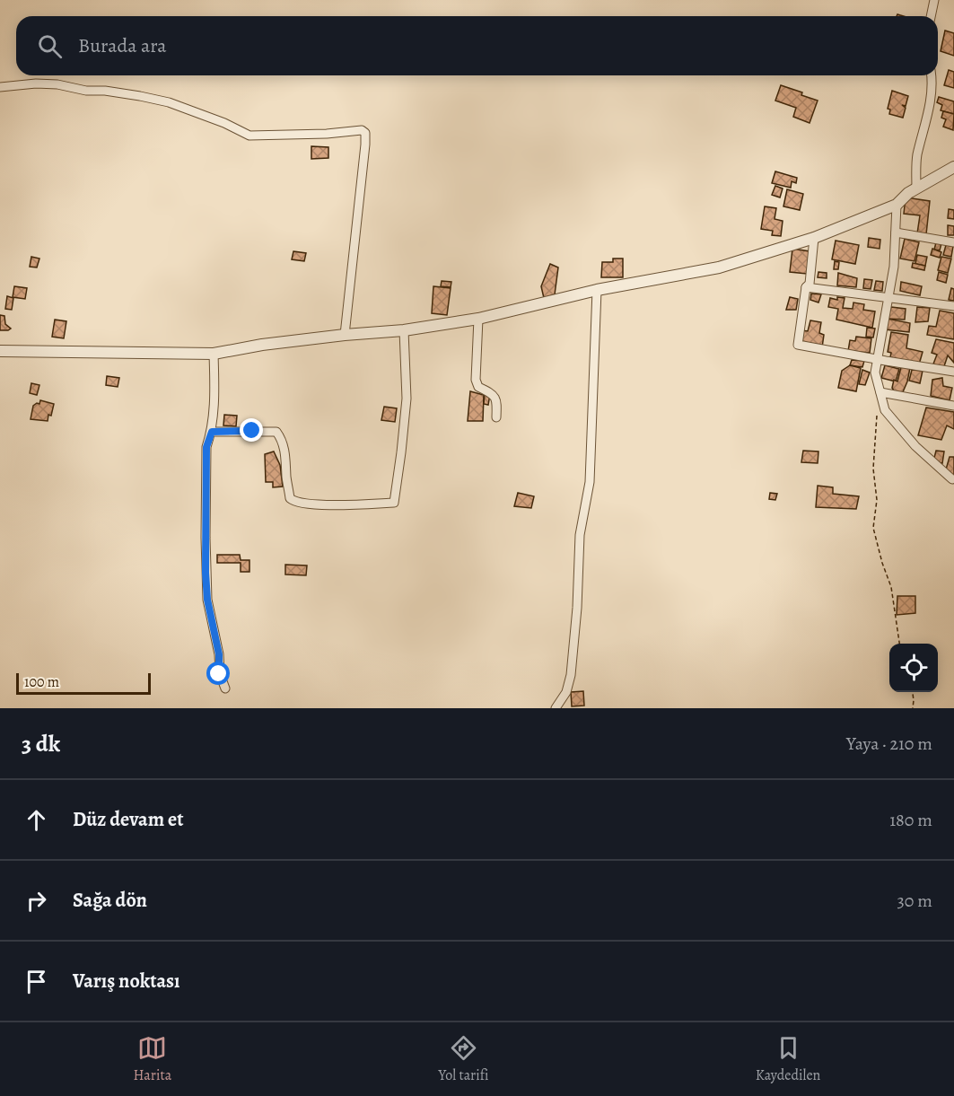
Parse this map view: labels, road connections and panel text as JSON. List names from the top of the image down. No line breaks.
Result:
{"scale_bar":"100 m","page":{"search":"Burada ara","scale":"100 m","heading":["3 dk","Yaya · 210 m"],"list":[["Düz devam et","180 m"],["Sağa dön","30 m"],"Varış noktası"],"nav":["Harita","Yol tarifi","Kaydedilen"]}}
